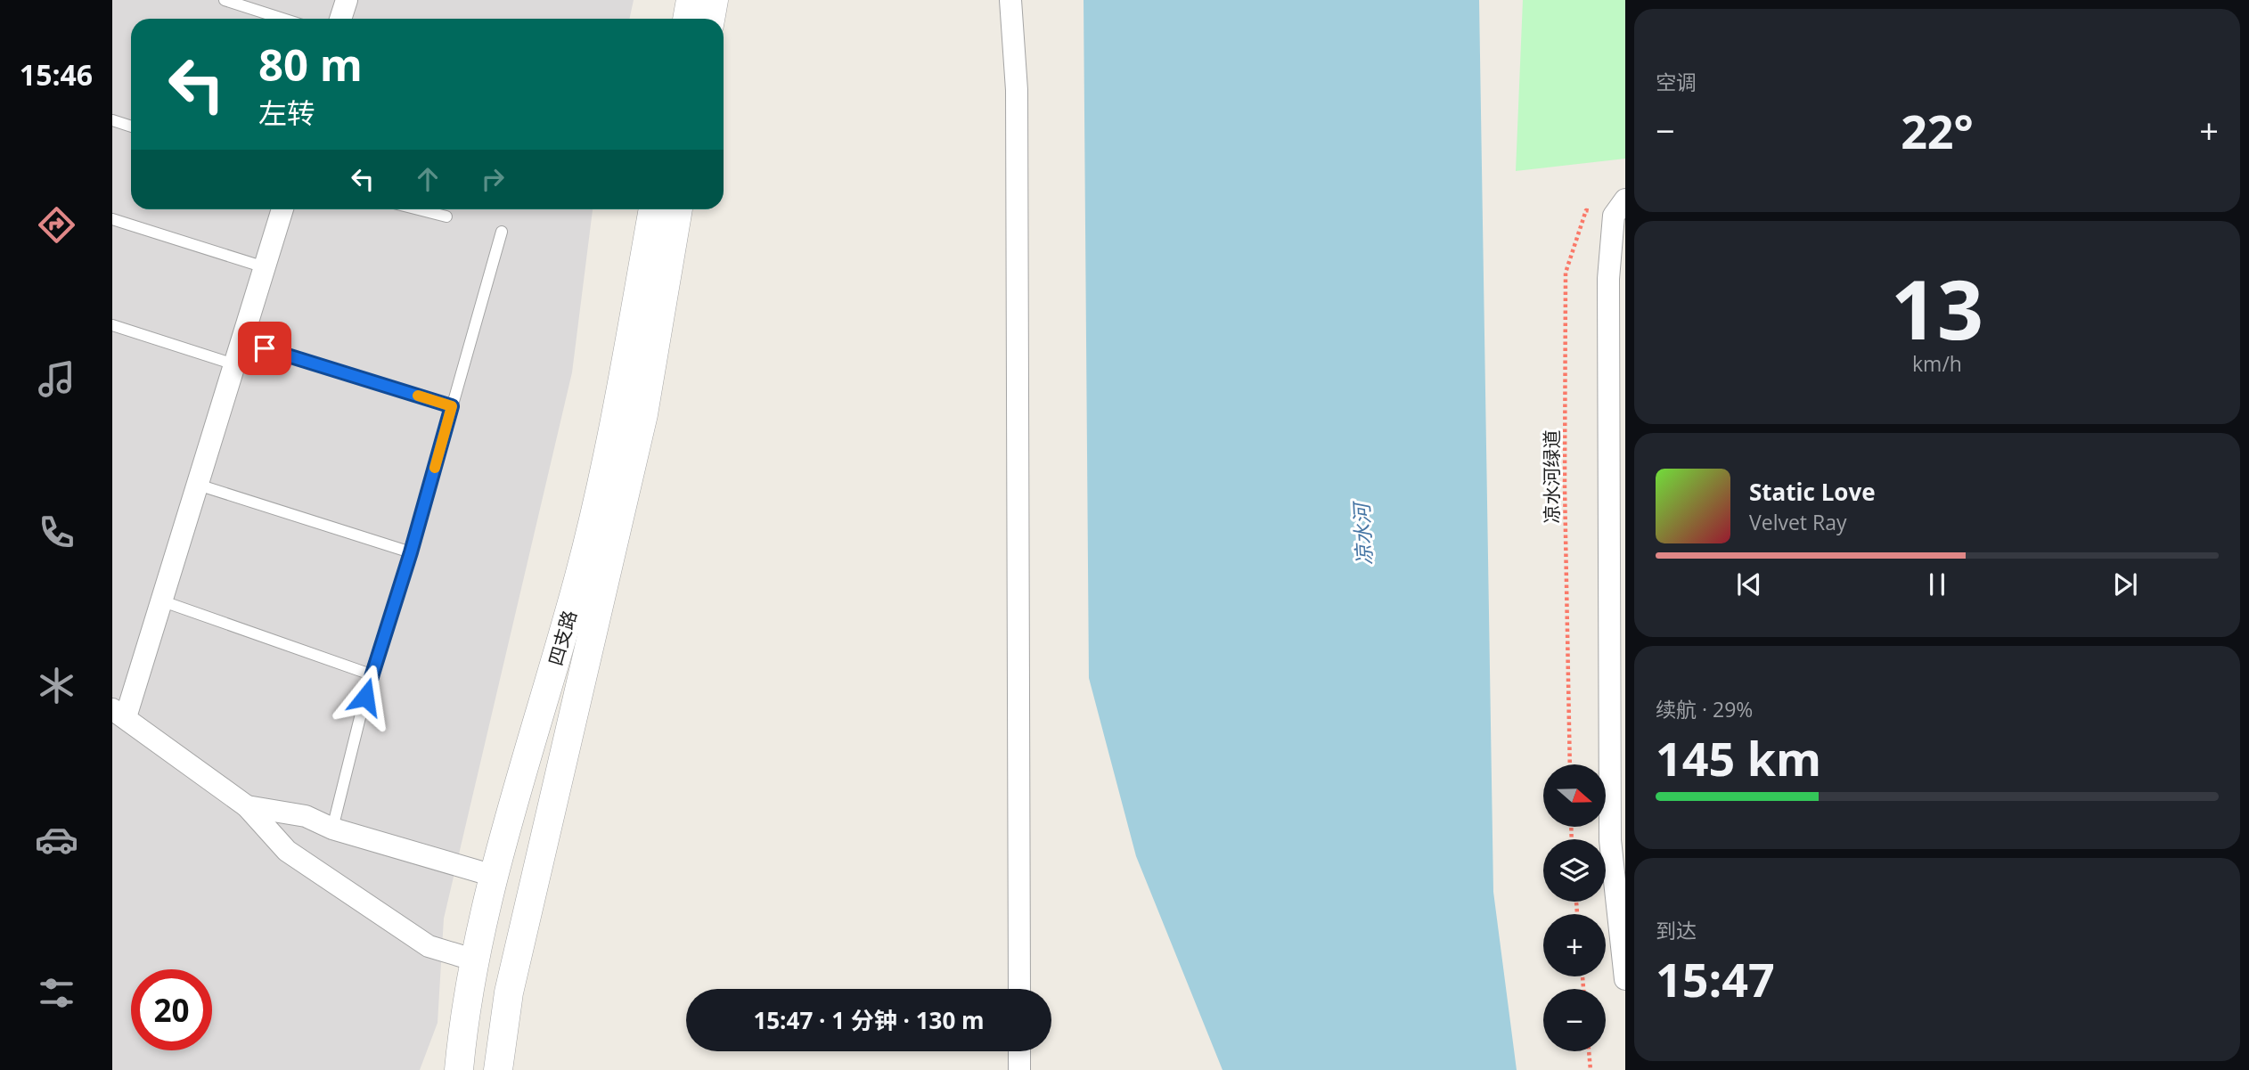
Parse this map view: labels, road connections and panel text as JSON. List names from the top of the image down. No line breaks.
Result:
{"streets":{"street":["四支路"],"path":["凉水河绿道"]},"water":["凉水河"],"north":"right","page":{"tabs":"15:46","tile":["空调",["13","km/h"],["续航 · 29%","145 km"],["到达","15:47"]],"turn":["80 m","左转"],"heat":["−","22°","+"],"song":["Static Love","Velvet Ray"],"map_buttons":["+","−"],"limit":"20","trip":"15:47 · 1 分钟 · 130 m"}}
